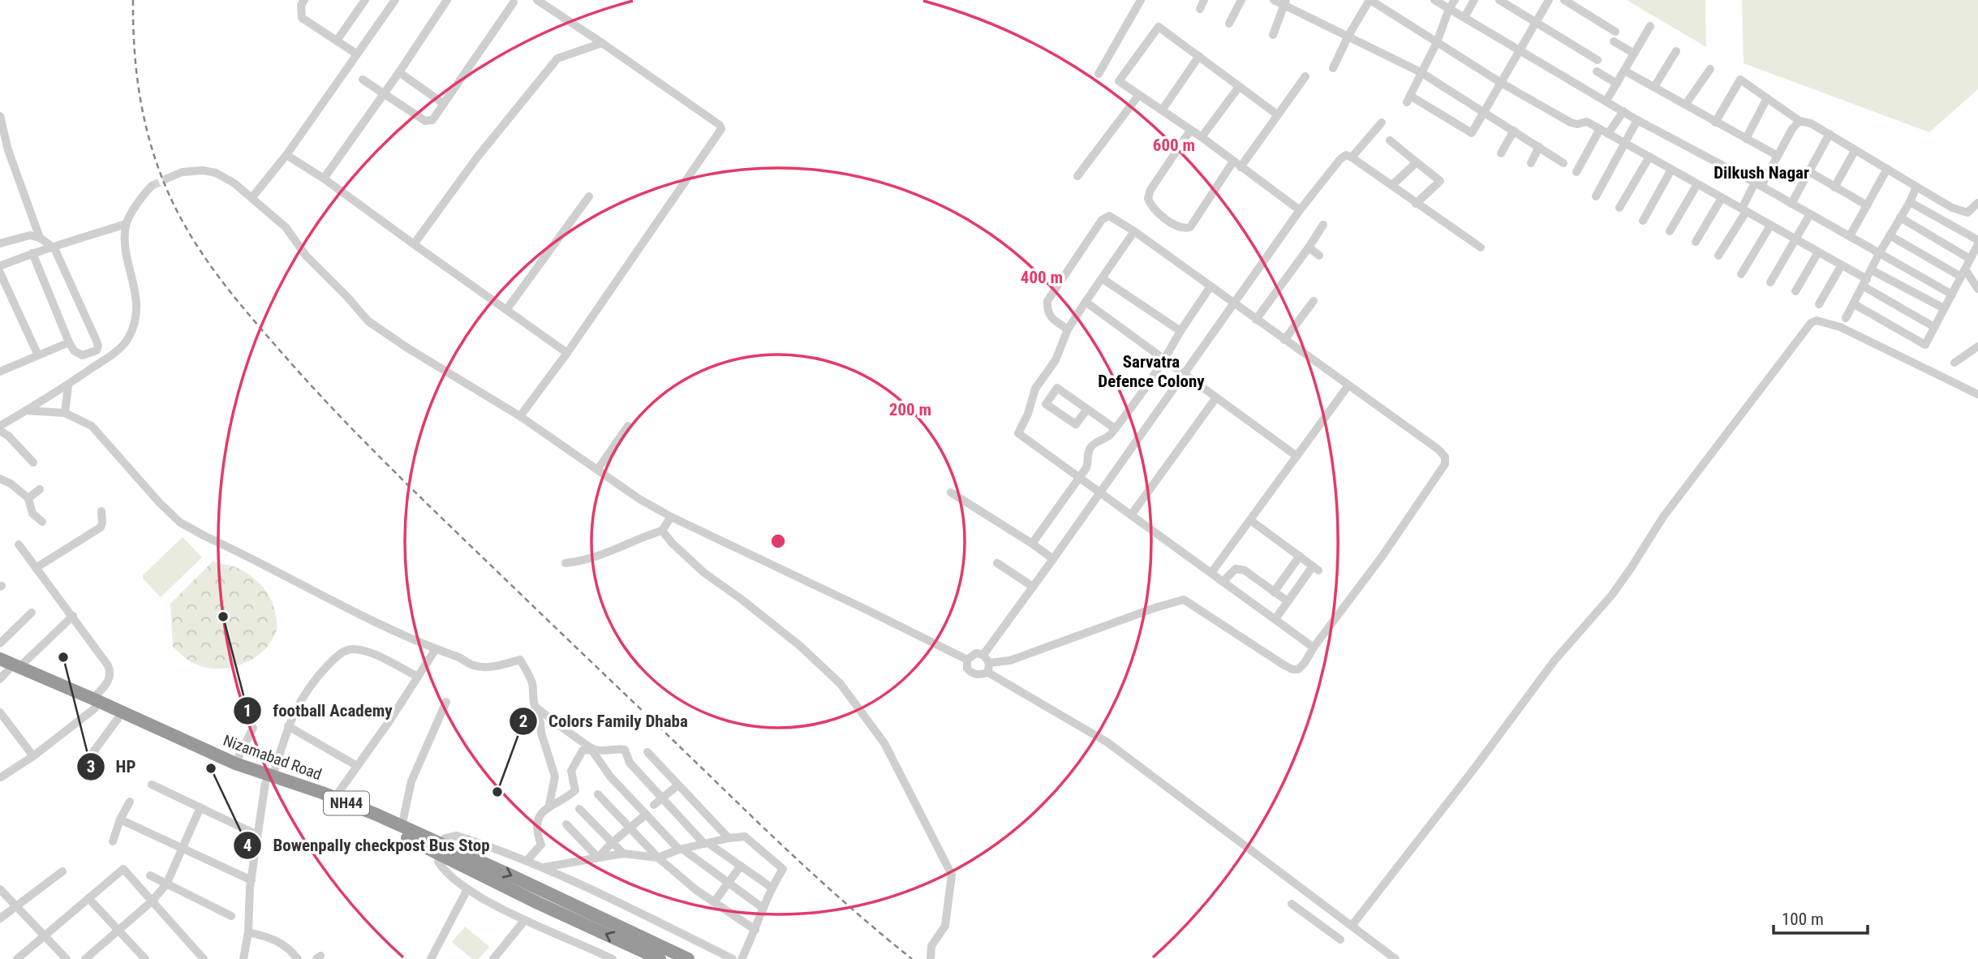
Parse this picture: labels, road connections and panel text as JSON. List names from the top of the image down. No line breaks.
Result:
{"streets":{"highway":["Nizamabad Road","NH44"]},"districts":["Dilkush Nagar","Sarvatra Defence Colony"],"places":["football Academy","HP","Bowenpally checkpost Bus Stop","Colors Family Dhaba"],"scale_bar":"100 m","rings":["600 m","400 m","200 m"]}
